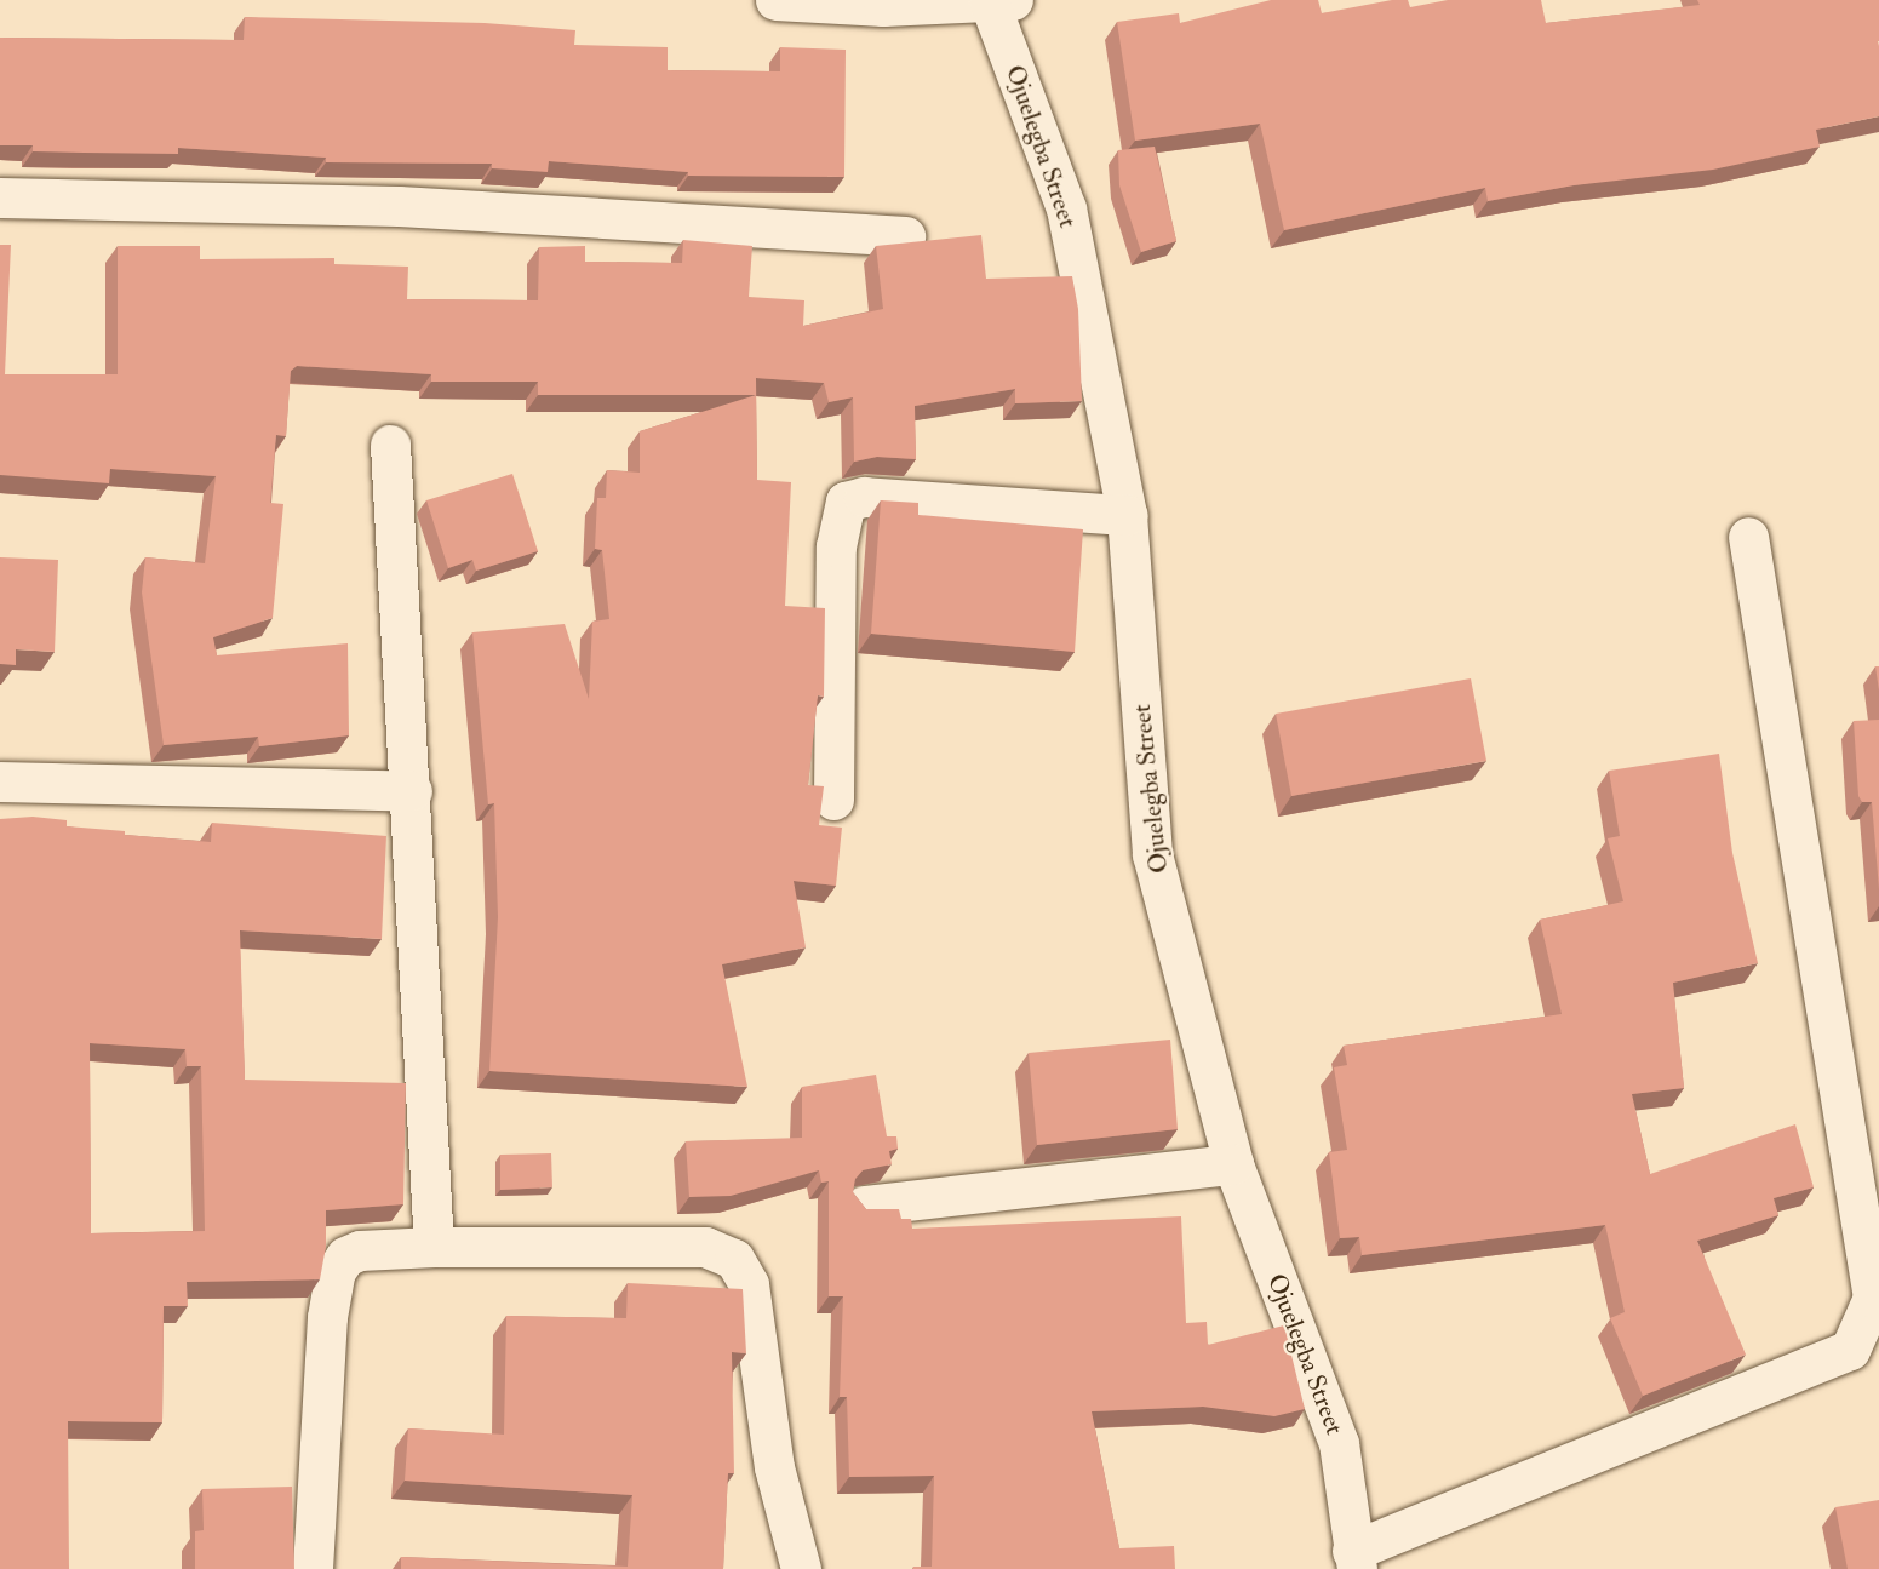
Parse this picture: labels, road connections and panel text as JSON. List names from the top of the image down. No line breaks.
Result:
{"streets":{"street":["Ojuelegba Street"]}}
